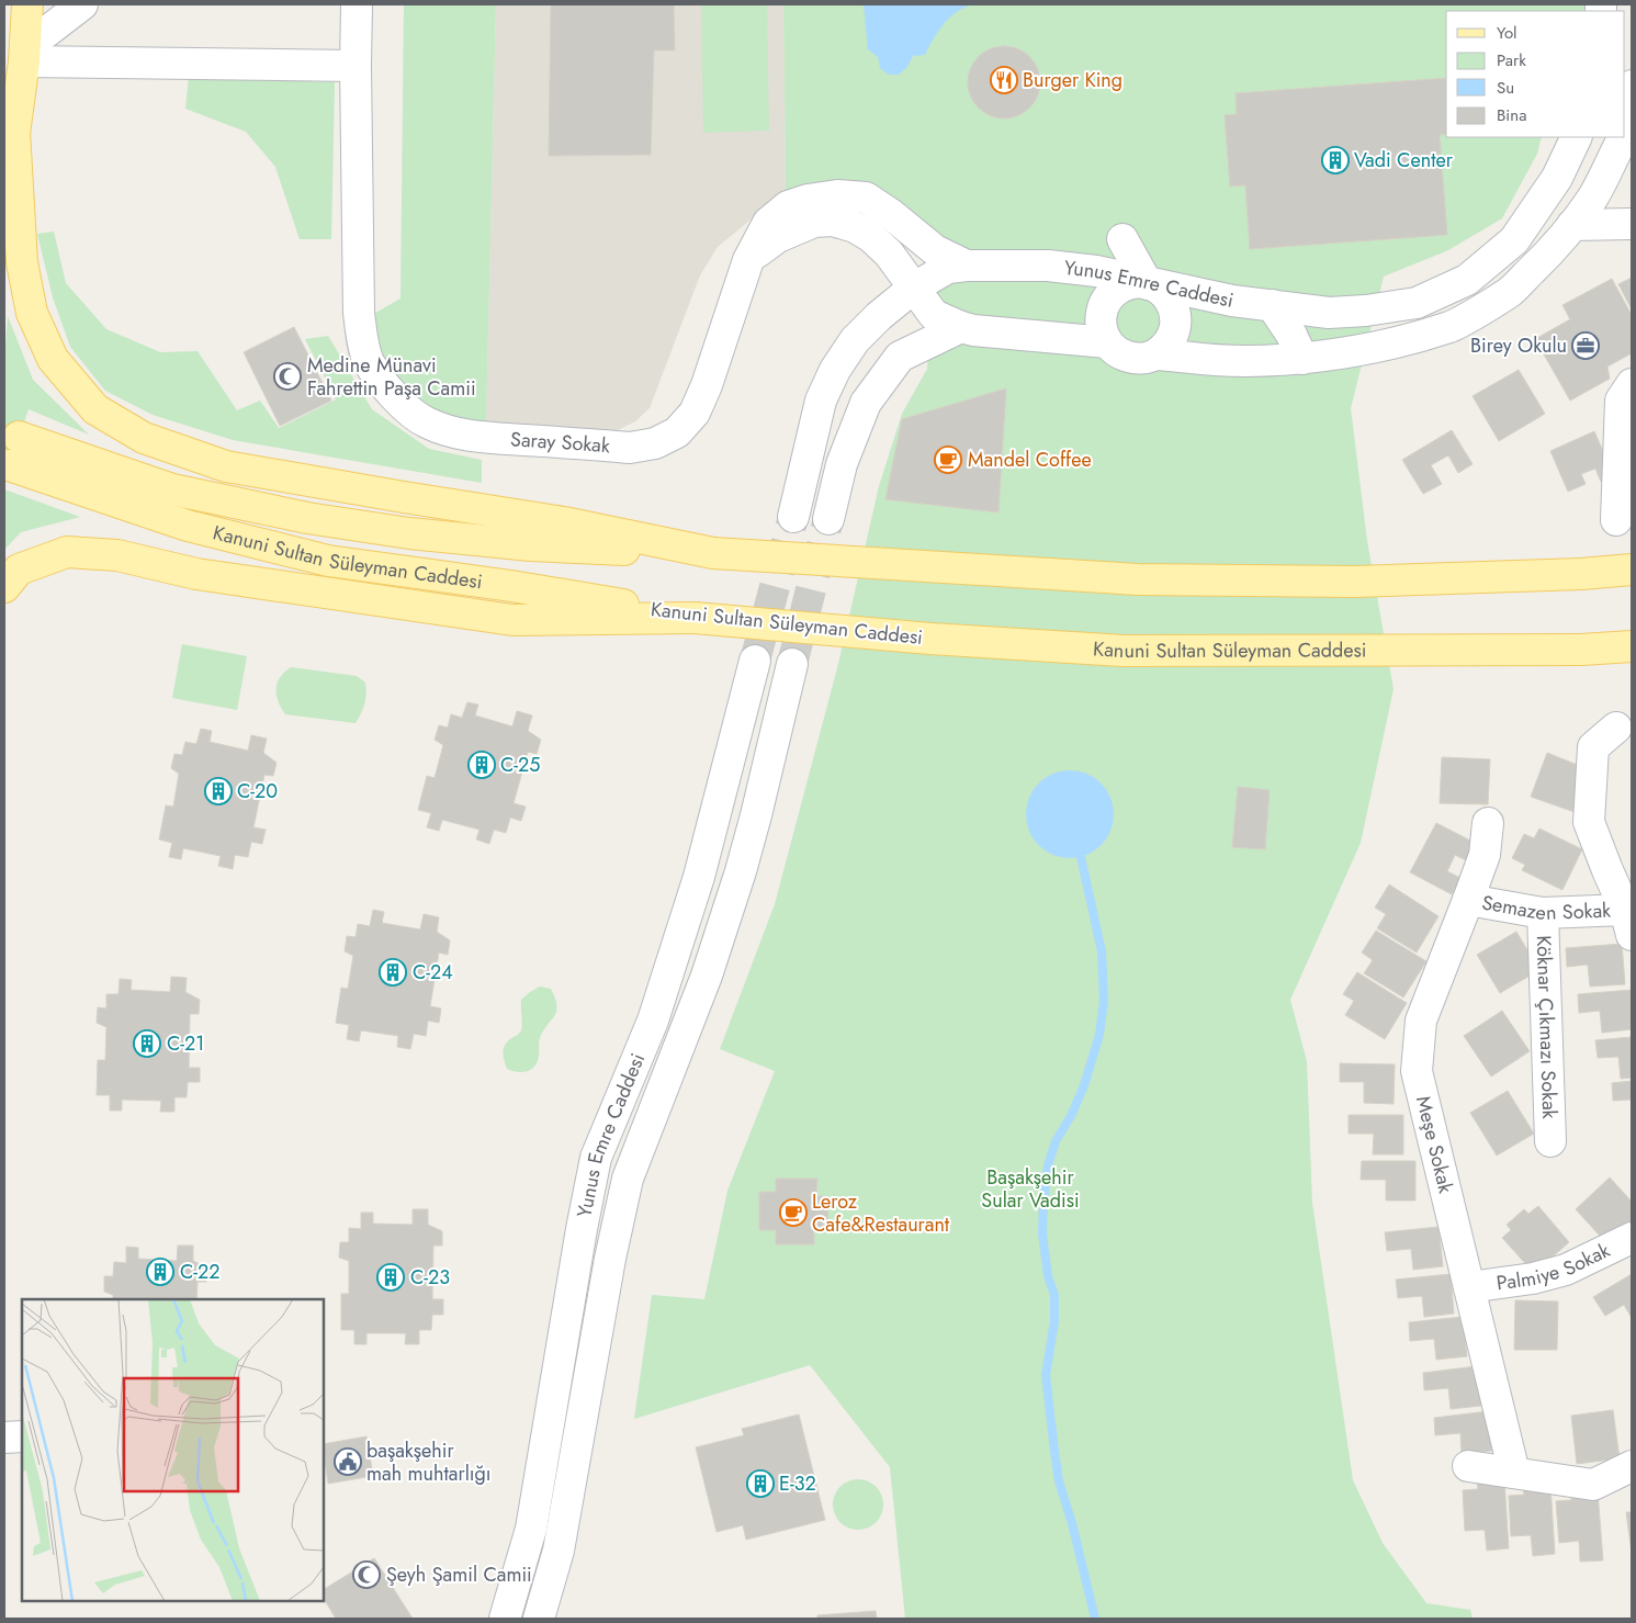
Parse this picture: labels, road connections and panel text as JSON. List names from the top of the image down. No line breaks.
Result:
{"streets":{"main road":["Kanuni Sultan Süleyman Caddesi"],"street":["Yunus Emre Caddesi","Saray Sokak","Semazen Sokak","Köknar Çıkmazı Sokak","Meşe Sokak","Palmiye Sokak"]},"crossings":[["Yunus Emre Caddesi","Saray Sokak"],["Semazen Sokak","Köknar Çıkmazı Sokak"],["Semazen Sokak","Meşe Sokak"],["Meşe Sokak","Palmiye Sokak"]],"parks":["Başakşehir Sular Vadisi"],"places":{"restaurant":["Burger King"],"building":["Vadi Center","C-25","C-20","C-24","C-21","C-22","C-23","E-32"],"office":["Birey Okulu"],"mosque":["Medine Münavi Fahrettin Paşa Camii","Şeyh Şamil Camii"],"cafe":["Mandel Coffee","Leroz Cafe&Restaurant"],"public building":["başakşehir mah muhtarlığı"]},"legend":["Yol","Park","Su","Bina"]}
